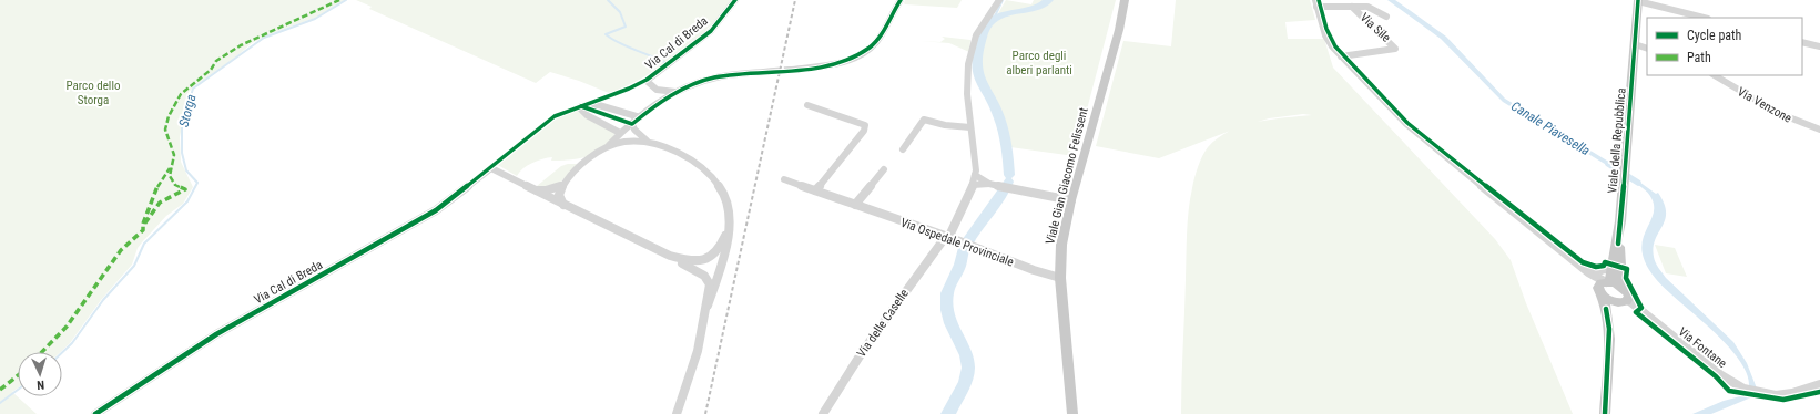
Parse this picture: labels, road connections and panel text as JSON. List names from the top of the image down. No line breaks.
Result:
{"streets":{"main road":["Viale della Repubblica","Viale Gian Giacomo Felissent"],"street":["Via Sile","Via Cal di Breda","Via Venzone","Via Ospedale Provinciale","Via delle Caselle","Via Fontane"]},"crossings":[["Viale della Repubblica","Via Fontane"],["Viale Gian Giacomo Felissent","Via Ospedale Provinciale"],["Via Ospedale Provinciale","Via delle Caselle"]],"water":["Storga","Canale Piavesella"],"parks":["Parco degli alberi parlanti","Parco dello Storga"],"legend":["Cycle path","Path"],"north":"bottom"}
